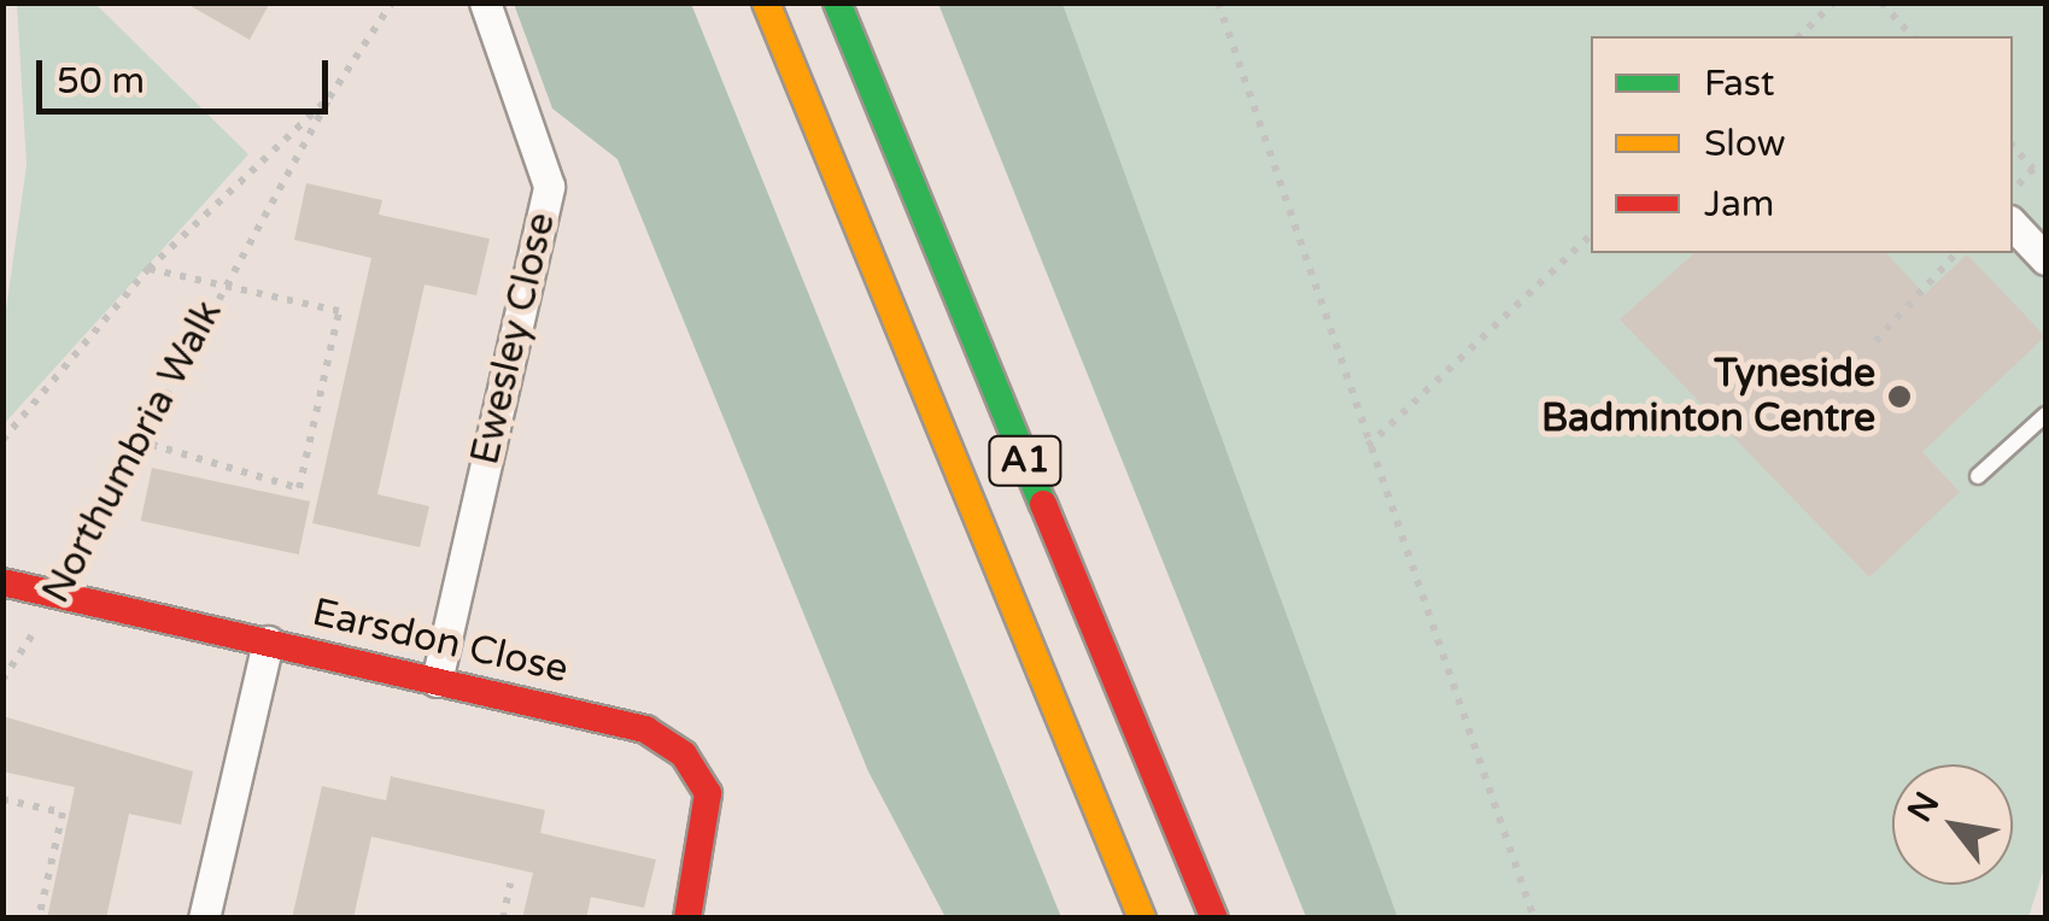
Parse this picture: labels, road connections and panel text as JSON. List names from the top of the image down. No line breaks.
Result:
{"streets":{"main road":["A1","Earsdon Close"],"street":["Ewesley Close"],"path":["Northumbria Walk"]},"crossings":[["Ewesley Close","Earsdon Close"],["Northumbria Walk","Earsdon Close"]],"places":["Tyneside Badminton Centre"],"legend":["Fast","Slow","Jam"],"scale_bar":"50 m","north":"top left"}
